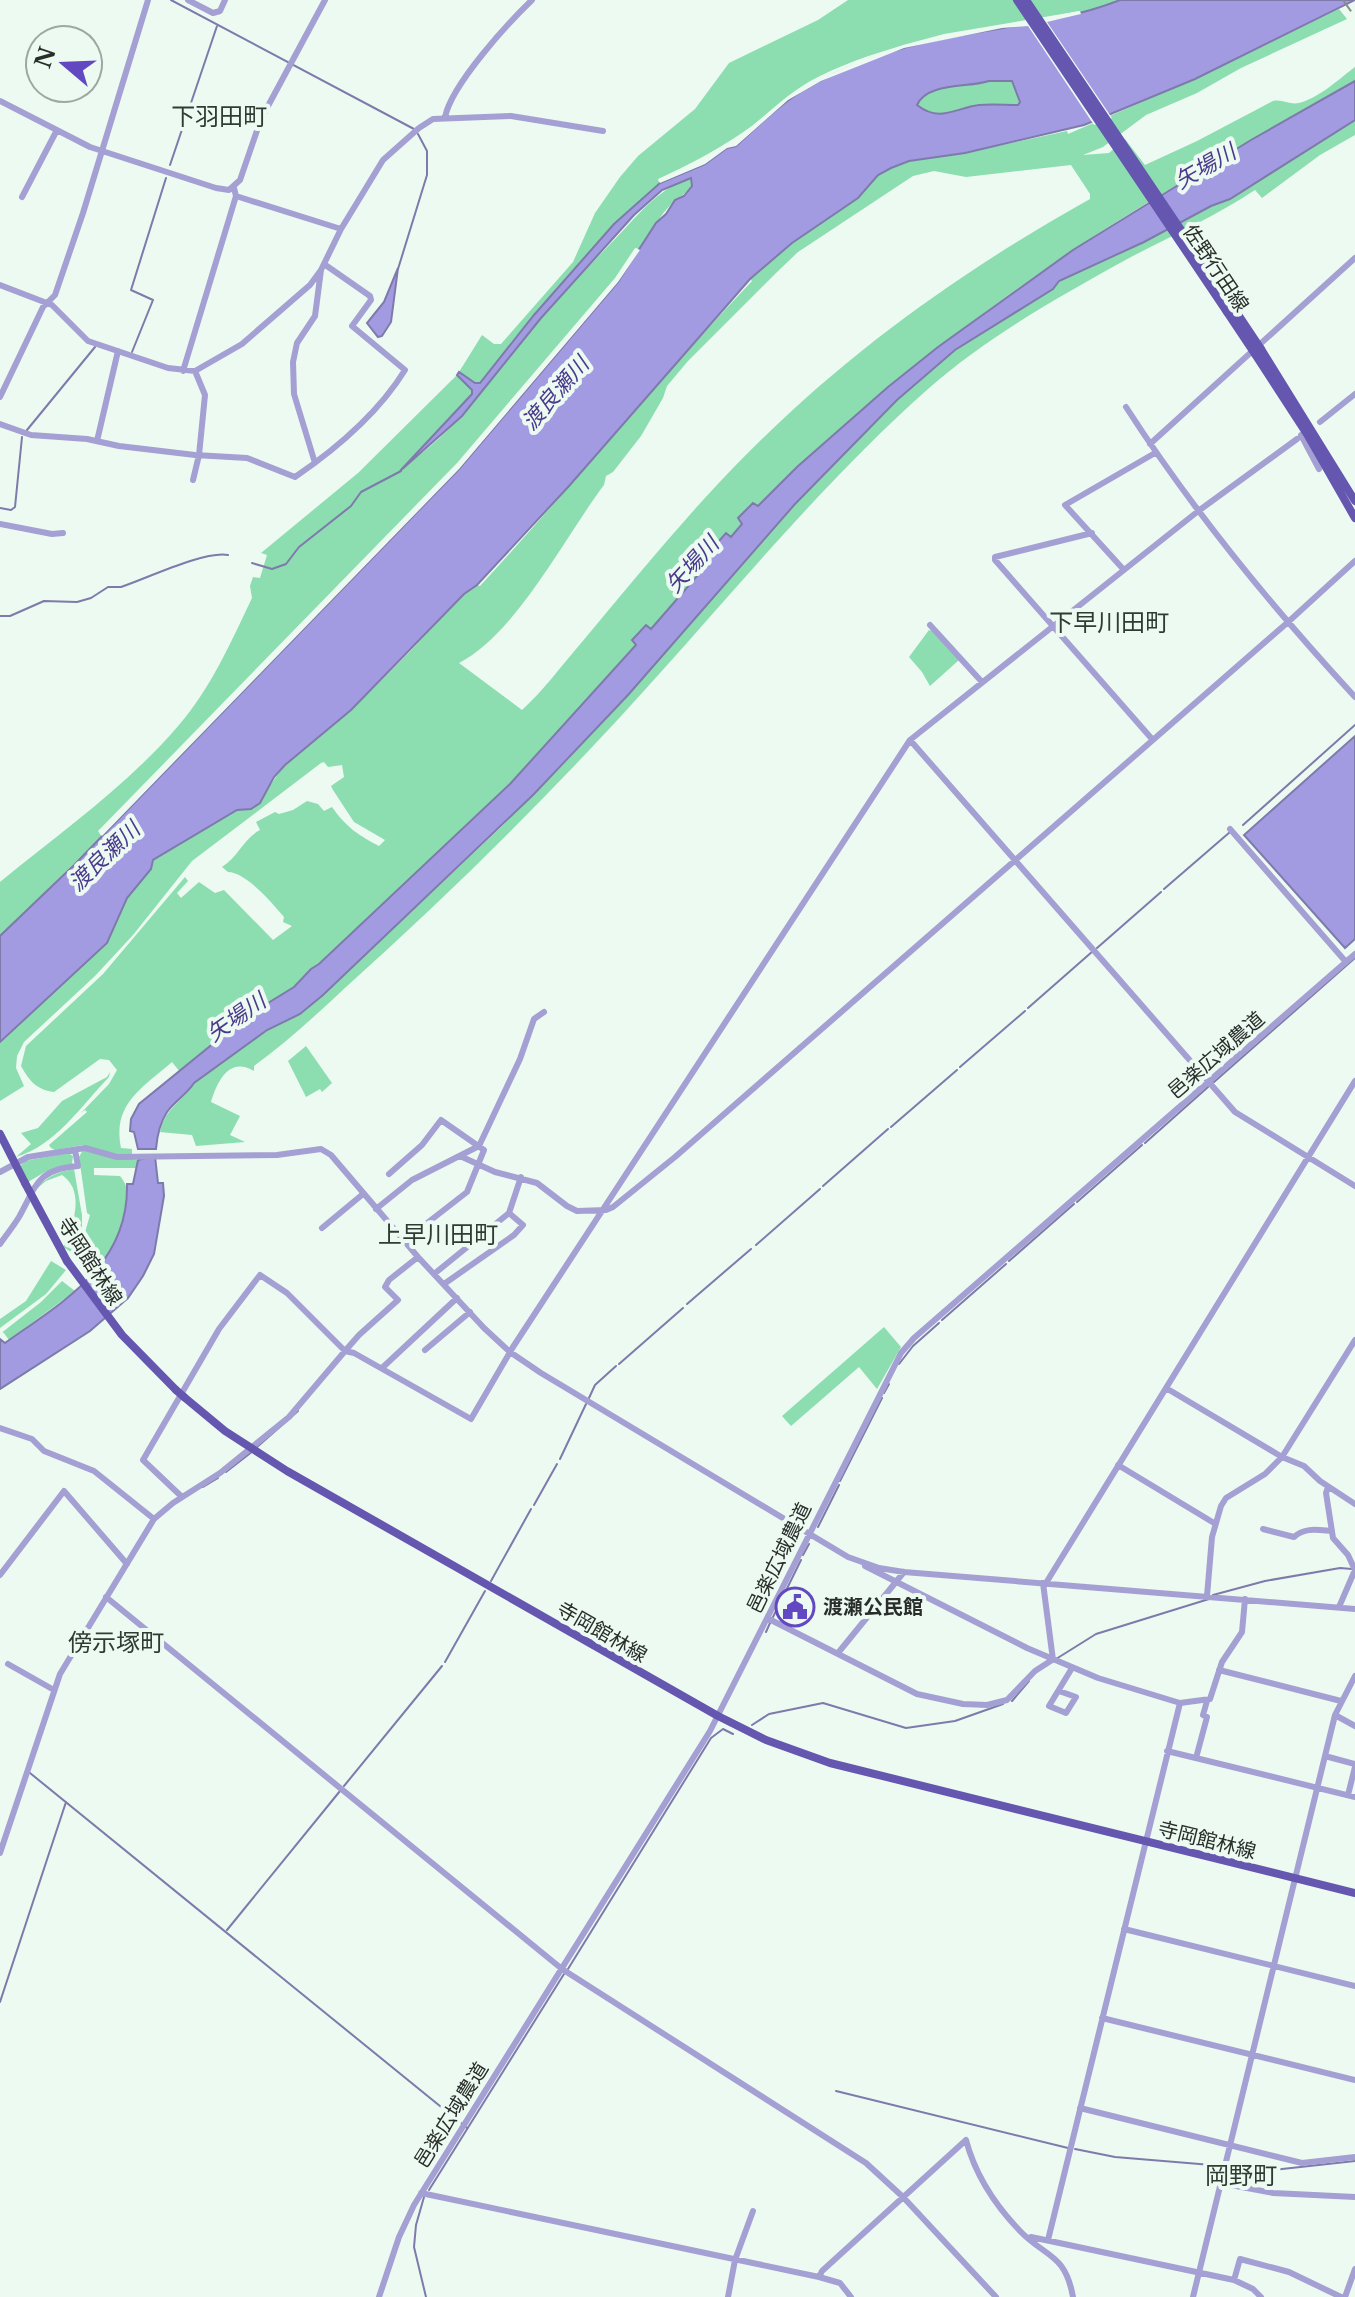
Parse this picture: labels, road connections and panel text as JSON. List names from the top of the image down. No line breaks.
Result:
{"streets":{"main road":["佐野行田線","寺岡館林線"],"street":["邑楽広域農道"]},"crossings":[["邑楽広域農道","寺岡館林線"]],"districts":["下羽田町","下早川田町","上早川田町","傍示塚町","岡野町"],"water":["矢場川","渡良瀬川"],"places":{"public building":["渡瀬公民館"]},"north":"left"}
